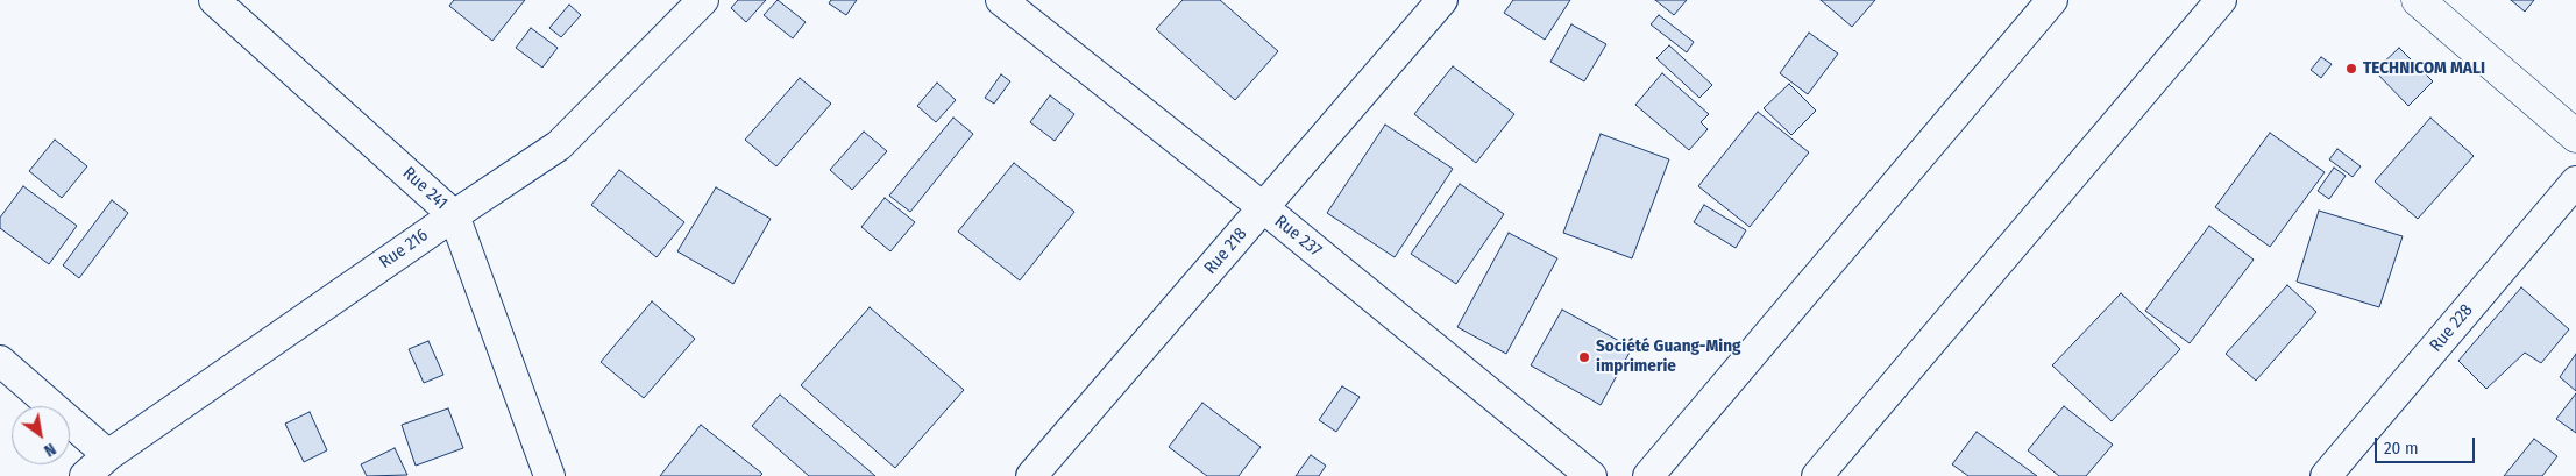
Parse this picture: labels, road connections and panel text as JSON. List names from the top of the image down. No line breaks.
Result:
{"streets":{"street":["Rue 241","Rue 237","Rue 216","Rue 218","Rue 228"]},"crossings":[["Rue 241","Rue 216"],["Rue 237","Rue 218"]],"places":["TECHNICOM MALI","Société Guang-Ming imprimerie"],"scale_bar":"20 m","north":"bottom right"}
